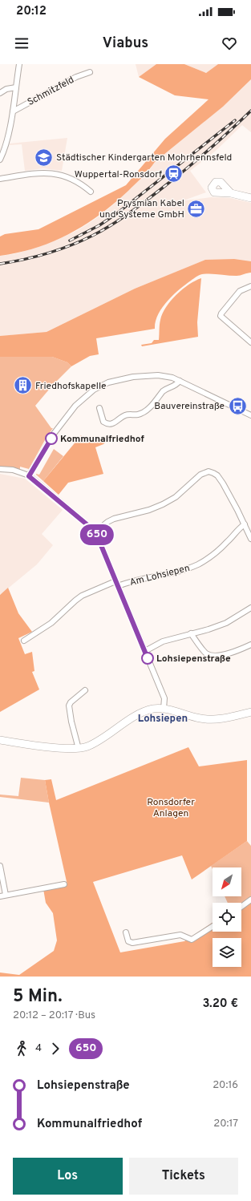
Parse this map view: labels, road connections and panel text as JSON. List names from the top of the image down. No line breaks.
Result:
{"streets":{"street":["Schmitzfeld","Am Lohsiepen"]},"districts":["Lohsiepen"],"parks":["Ronsdorfer Anlagen"],"places":{"school or university":["Städtischer Kindergarten Mohrhennsfeld"],"station":["Wuppertal-Ronsdorf"],"office":["Prysmian Kabel und Systeme GmbH"],"building":["Friedhofskapelle"],"bus stop":["Bauvereinstraße"],"other":["Kommunalfriedhof","Lohsiepenstraße"]},"lines":["bus line 650"],"north":"bottom left","page":{"status":"20:12","header":"Viabus","on_map":"650","heading":["5 Min.","20:12 – 20:17 · Bus","3.20 €"],"legs":["4","650"],"list":[{"name":"Lohsiepenstraße","value":"20:16"},{"name":"Kommunalfriedhof","value":"20:17"}],"buttons":["Los","Tickets"]}}
